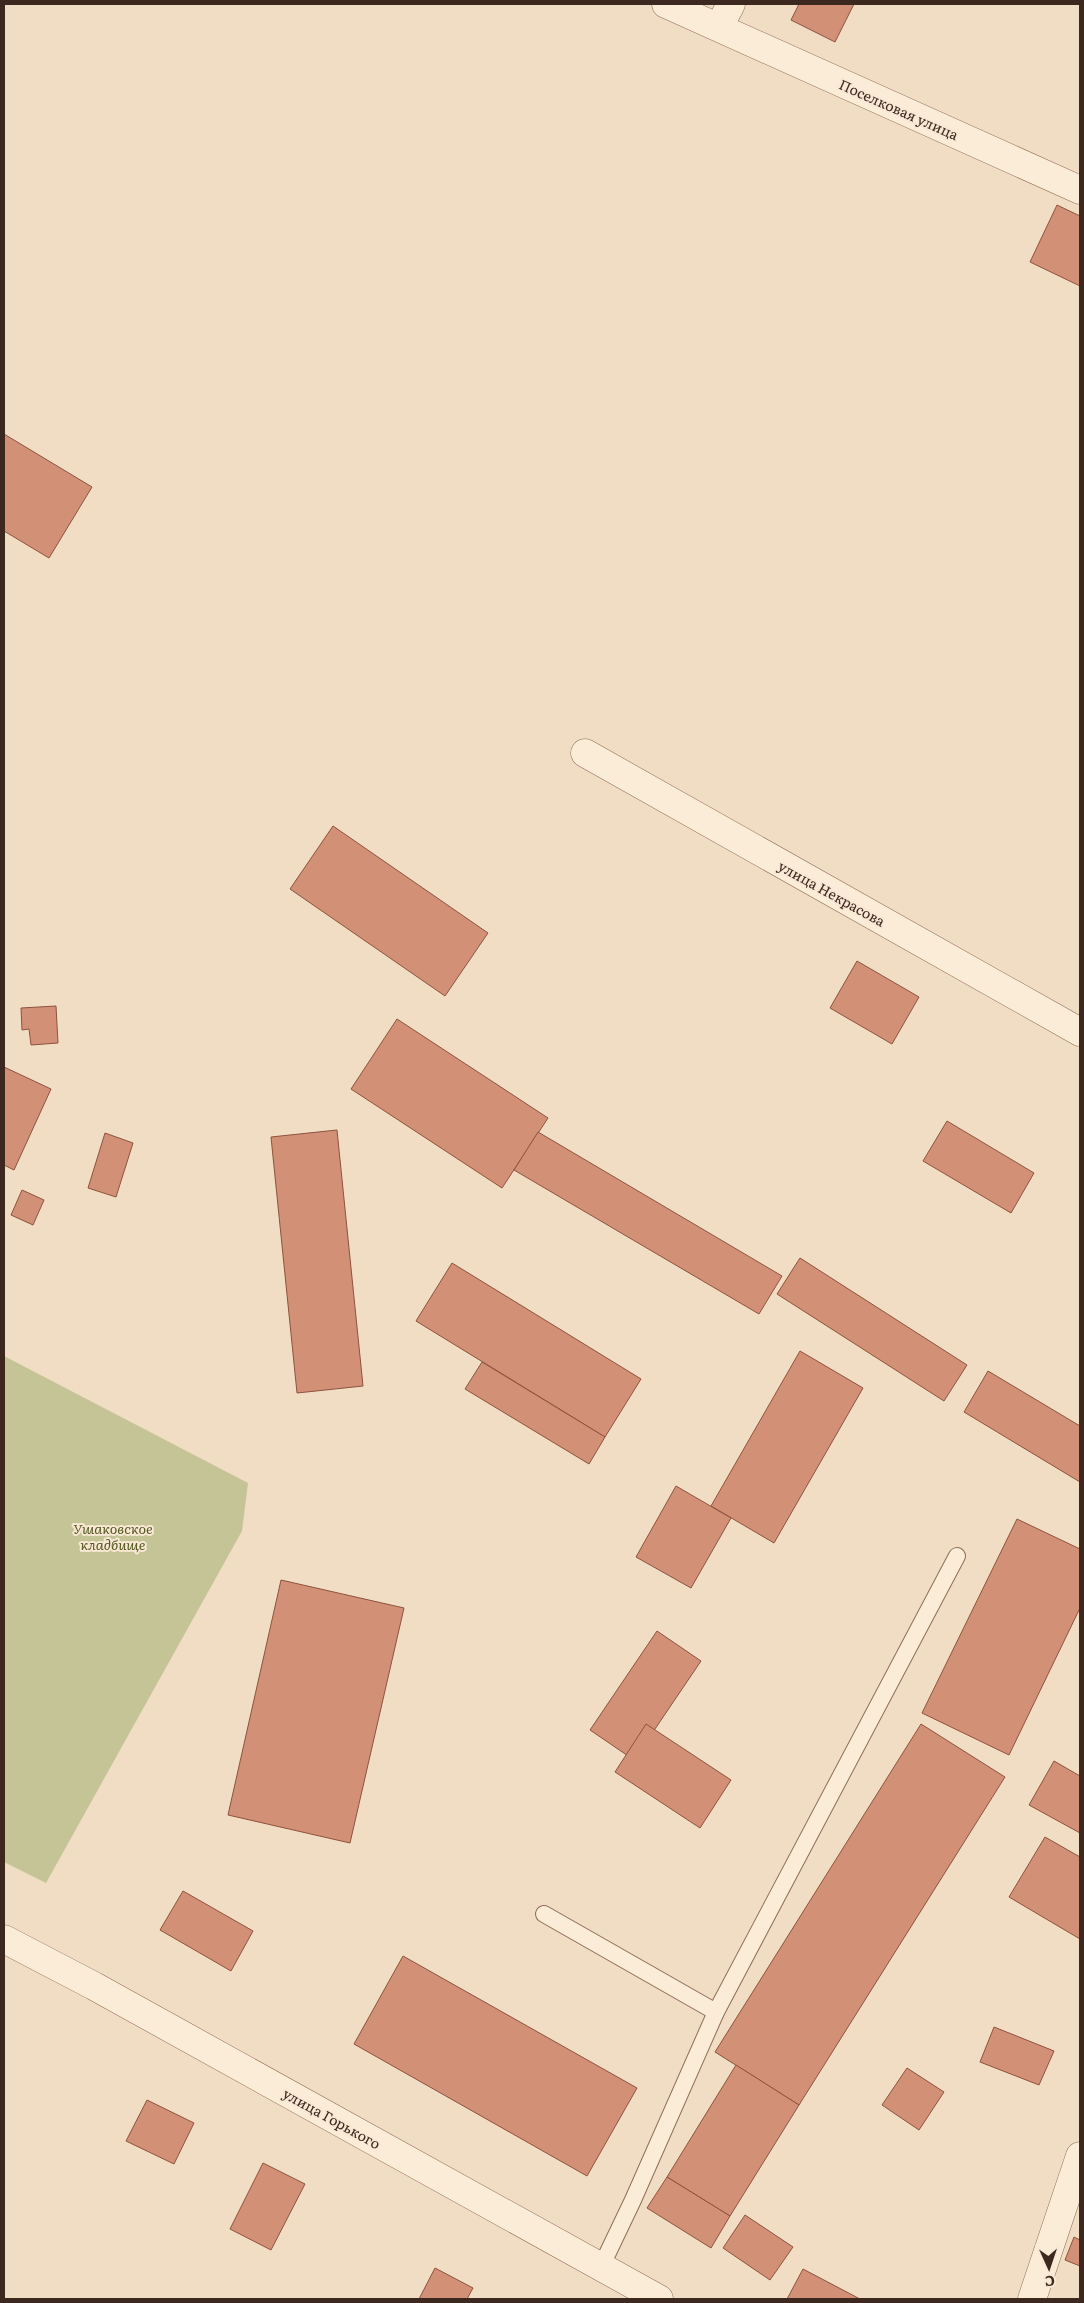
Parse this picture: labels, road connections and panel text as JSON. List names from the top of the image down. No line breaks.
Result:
{"streets":{"street":["Поселковая улица","улица Некрасова","улица Горького"]},"parks":["Ушаковское кладбище"],"north":"bottom"}
